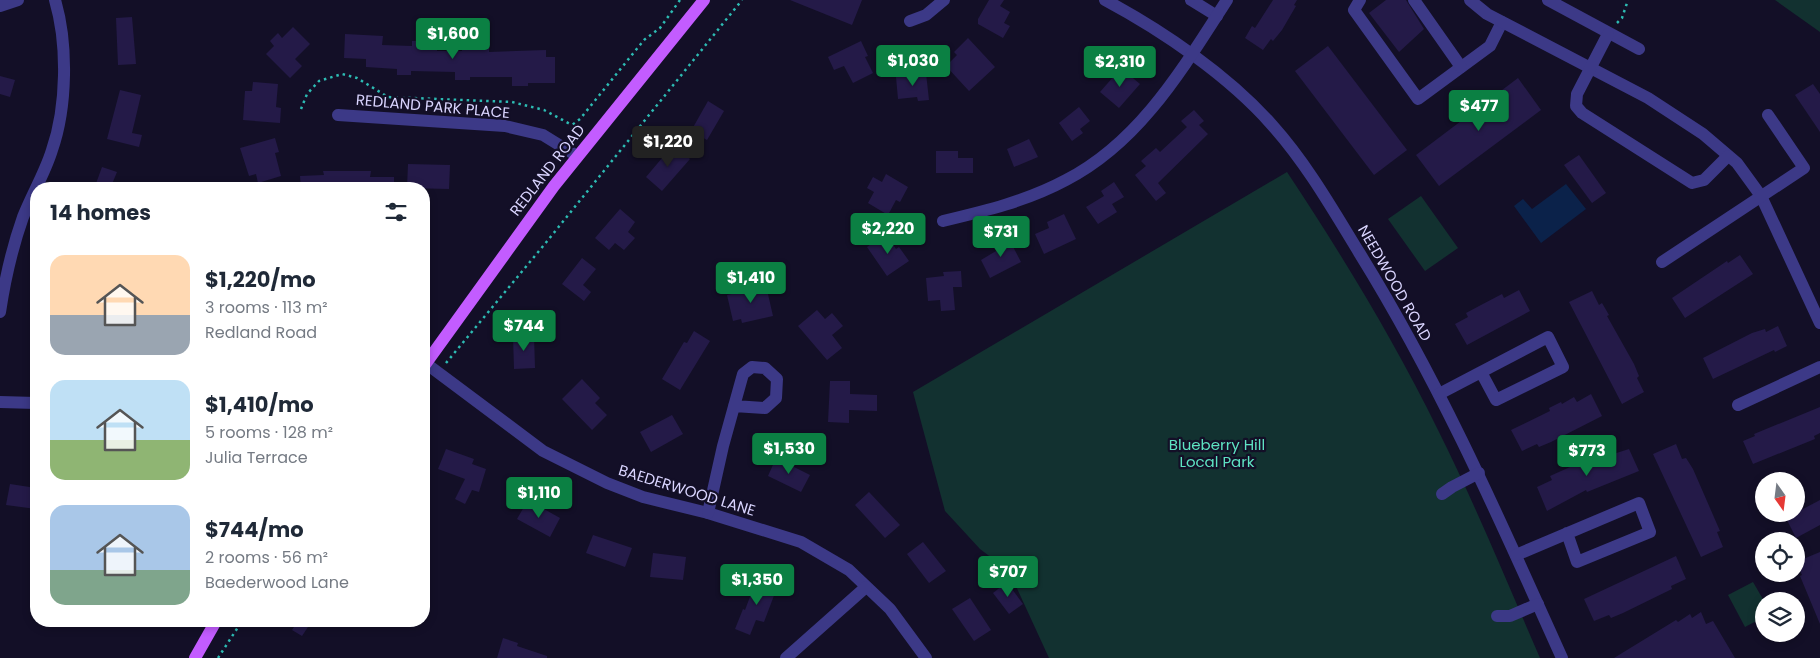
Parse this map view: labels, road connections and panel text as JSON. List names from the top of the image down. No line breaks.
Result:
{"streets":{"main road":["REDLAND ROAD"],"street":["REDLAND PARK PLACE","NEEDWOOD ROAD","BAEDERWOOD LANE"]},"crossings":[["REDLAND PARK PLACE","REDLAND ROAD"]],"parks":["Blueberry Hill Local Park"],"north":"bottom","page":{"price":["$1,600","$1,030","$2,310","$477","$1,220","$2,220","$731","$1,410","$744","$1,530","$773","$1,110","$707","$1,350"],"heading":"14 homes","list":[{"name":"$1,220/mo","note":"3 rooms · 113 m² · Redland Road"},{"name":"$1,410/mo","note":"5 rooms · 128 m² · Julia Terrace"},{"name":"$744/mo","note":"2 rooms · 56 m² · Baederwood Lane"}]}}
